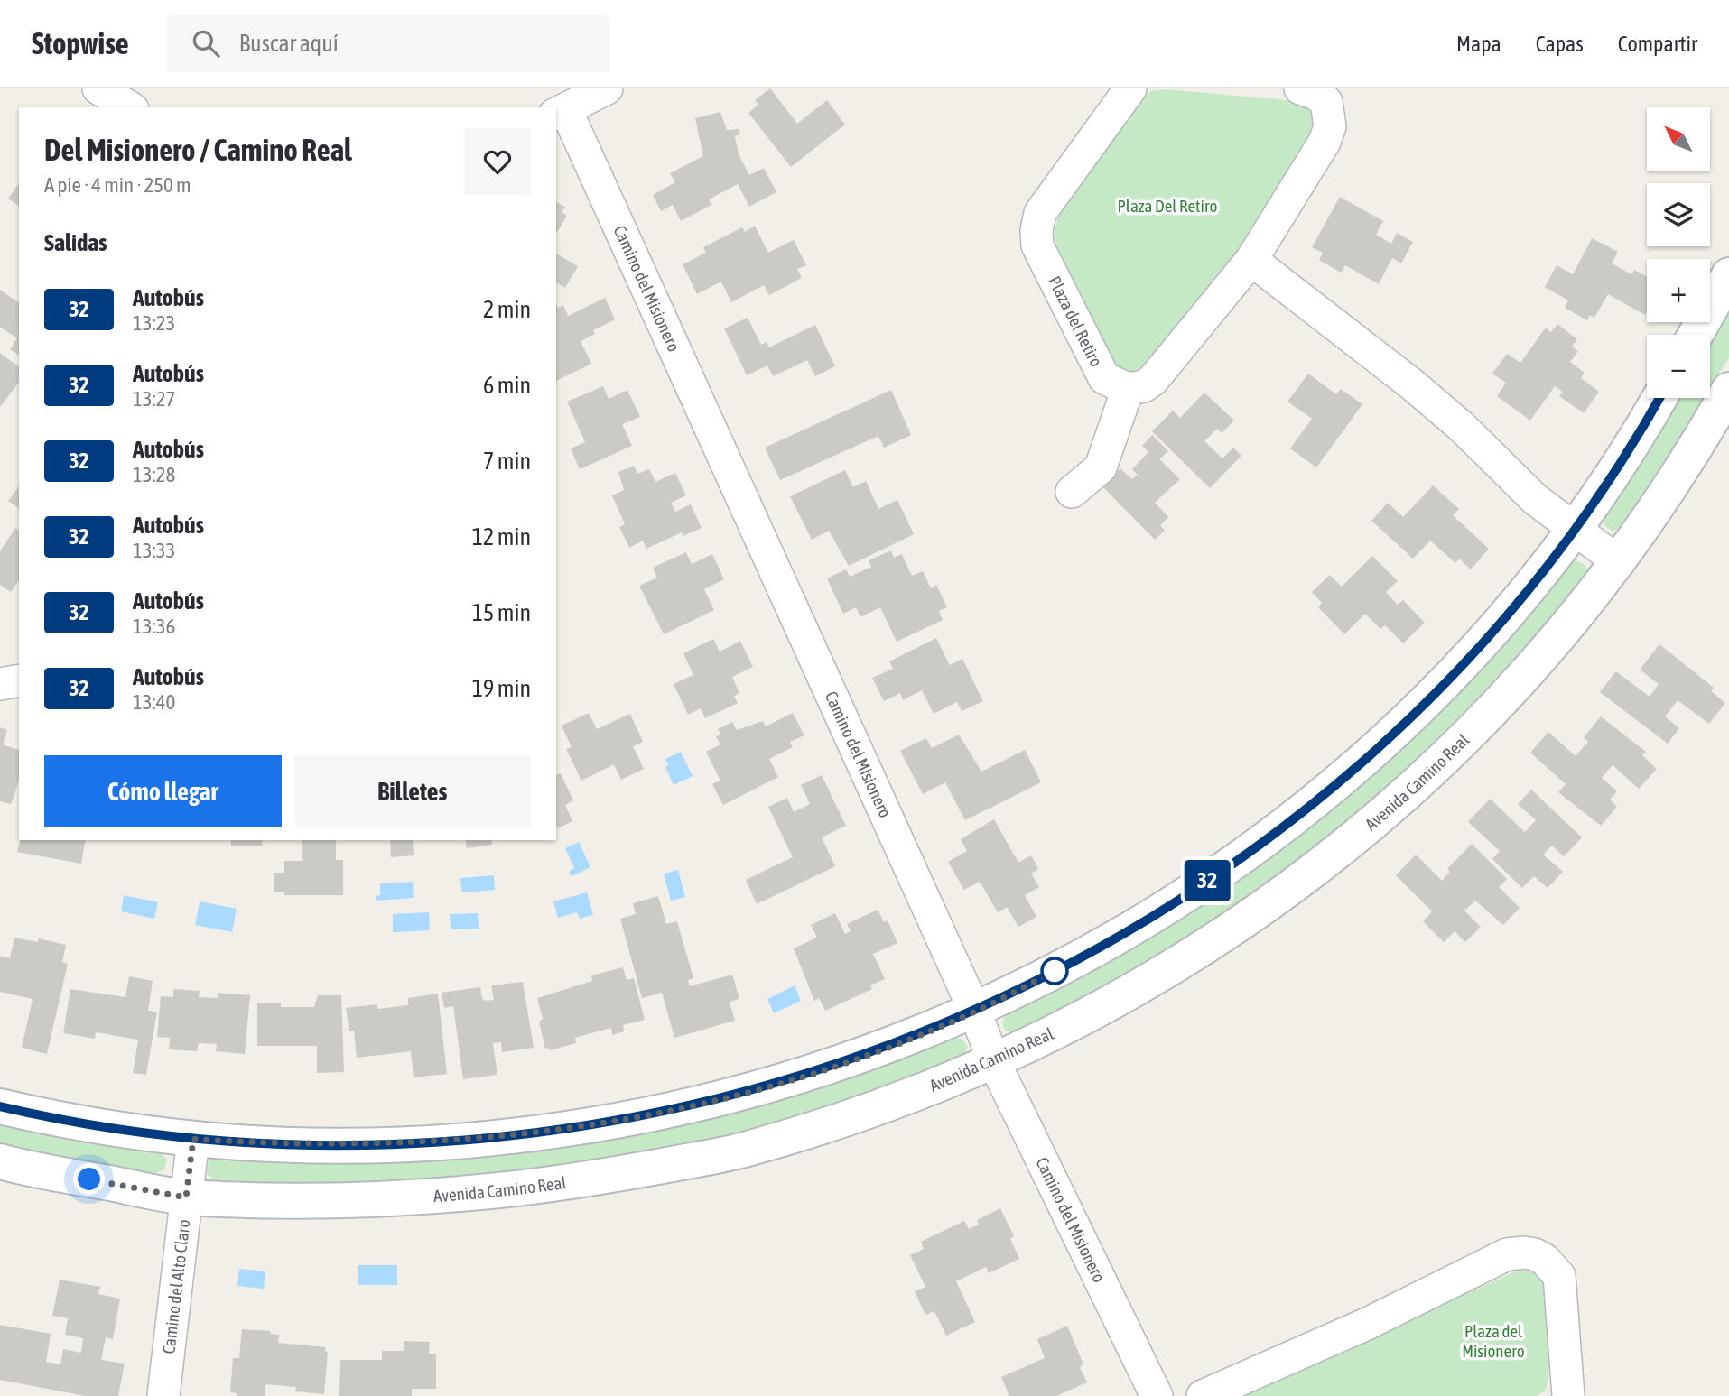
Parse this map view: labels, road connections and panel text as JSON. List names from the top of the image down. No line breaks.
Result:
{"streets":{"main road":["Avenida Camino Real"],"street":["Camino del Misionero","Plaza del Retiro","Camino del Alto Claro"]},"crossings":[["Camino del Misionero","Avenida Camino Real"],["Avenida Camino Real","Camino del Alto Claro"]],"parks":["Plaza Del Retiro","Plaza del Misionero"],"lines":["bus line 32"],"north":"top left","page":{"header":"Stopwise","search":"Buscar aquí","nav":["Mapa","Capas","Compartir"],"on_map":"32","map_buttons":["+","−"],"heading":[["Del Misionero / Camino Real","A pie · 4 min · 250 m"],"Salidas"],"list":[{"mark":"32","name":"Autobús","note":"13:23","value":"2 min"},{"mark":"32","name":"Autobús","note":"13:27","value":"6 min"},{"mark":"32","name":"Autobús","note":"13:28","value":"7 min"},{"mark":"32","name":"Autobús","note":"13:33","value":"12 min"},{"mark":"32","name":"Autobús","note":"13:36","value":"15 min"},{"mark":"32","name":"Autobús","note":"13:40","value":"19 min"}],"buttons":["Cómo llegar","Billetes"]}}
